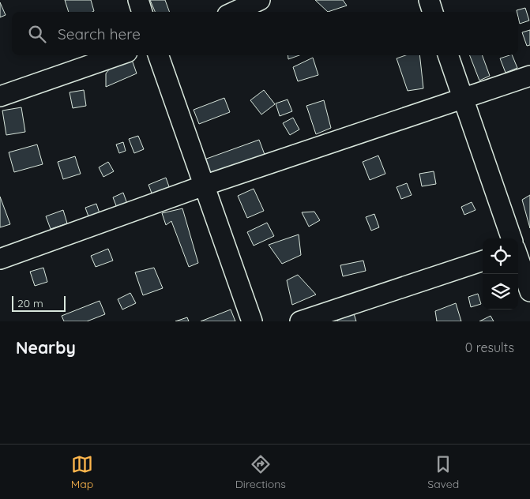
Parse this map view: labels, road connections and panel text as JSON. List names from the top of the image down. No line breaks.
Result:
{"scale_bar":"20 m","page":{"search":"Search here","scale":"20 m","heading":["Nearby","0 results"],"nav":["Map","Directions","Saved"]}}
